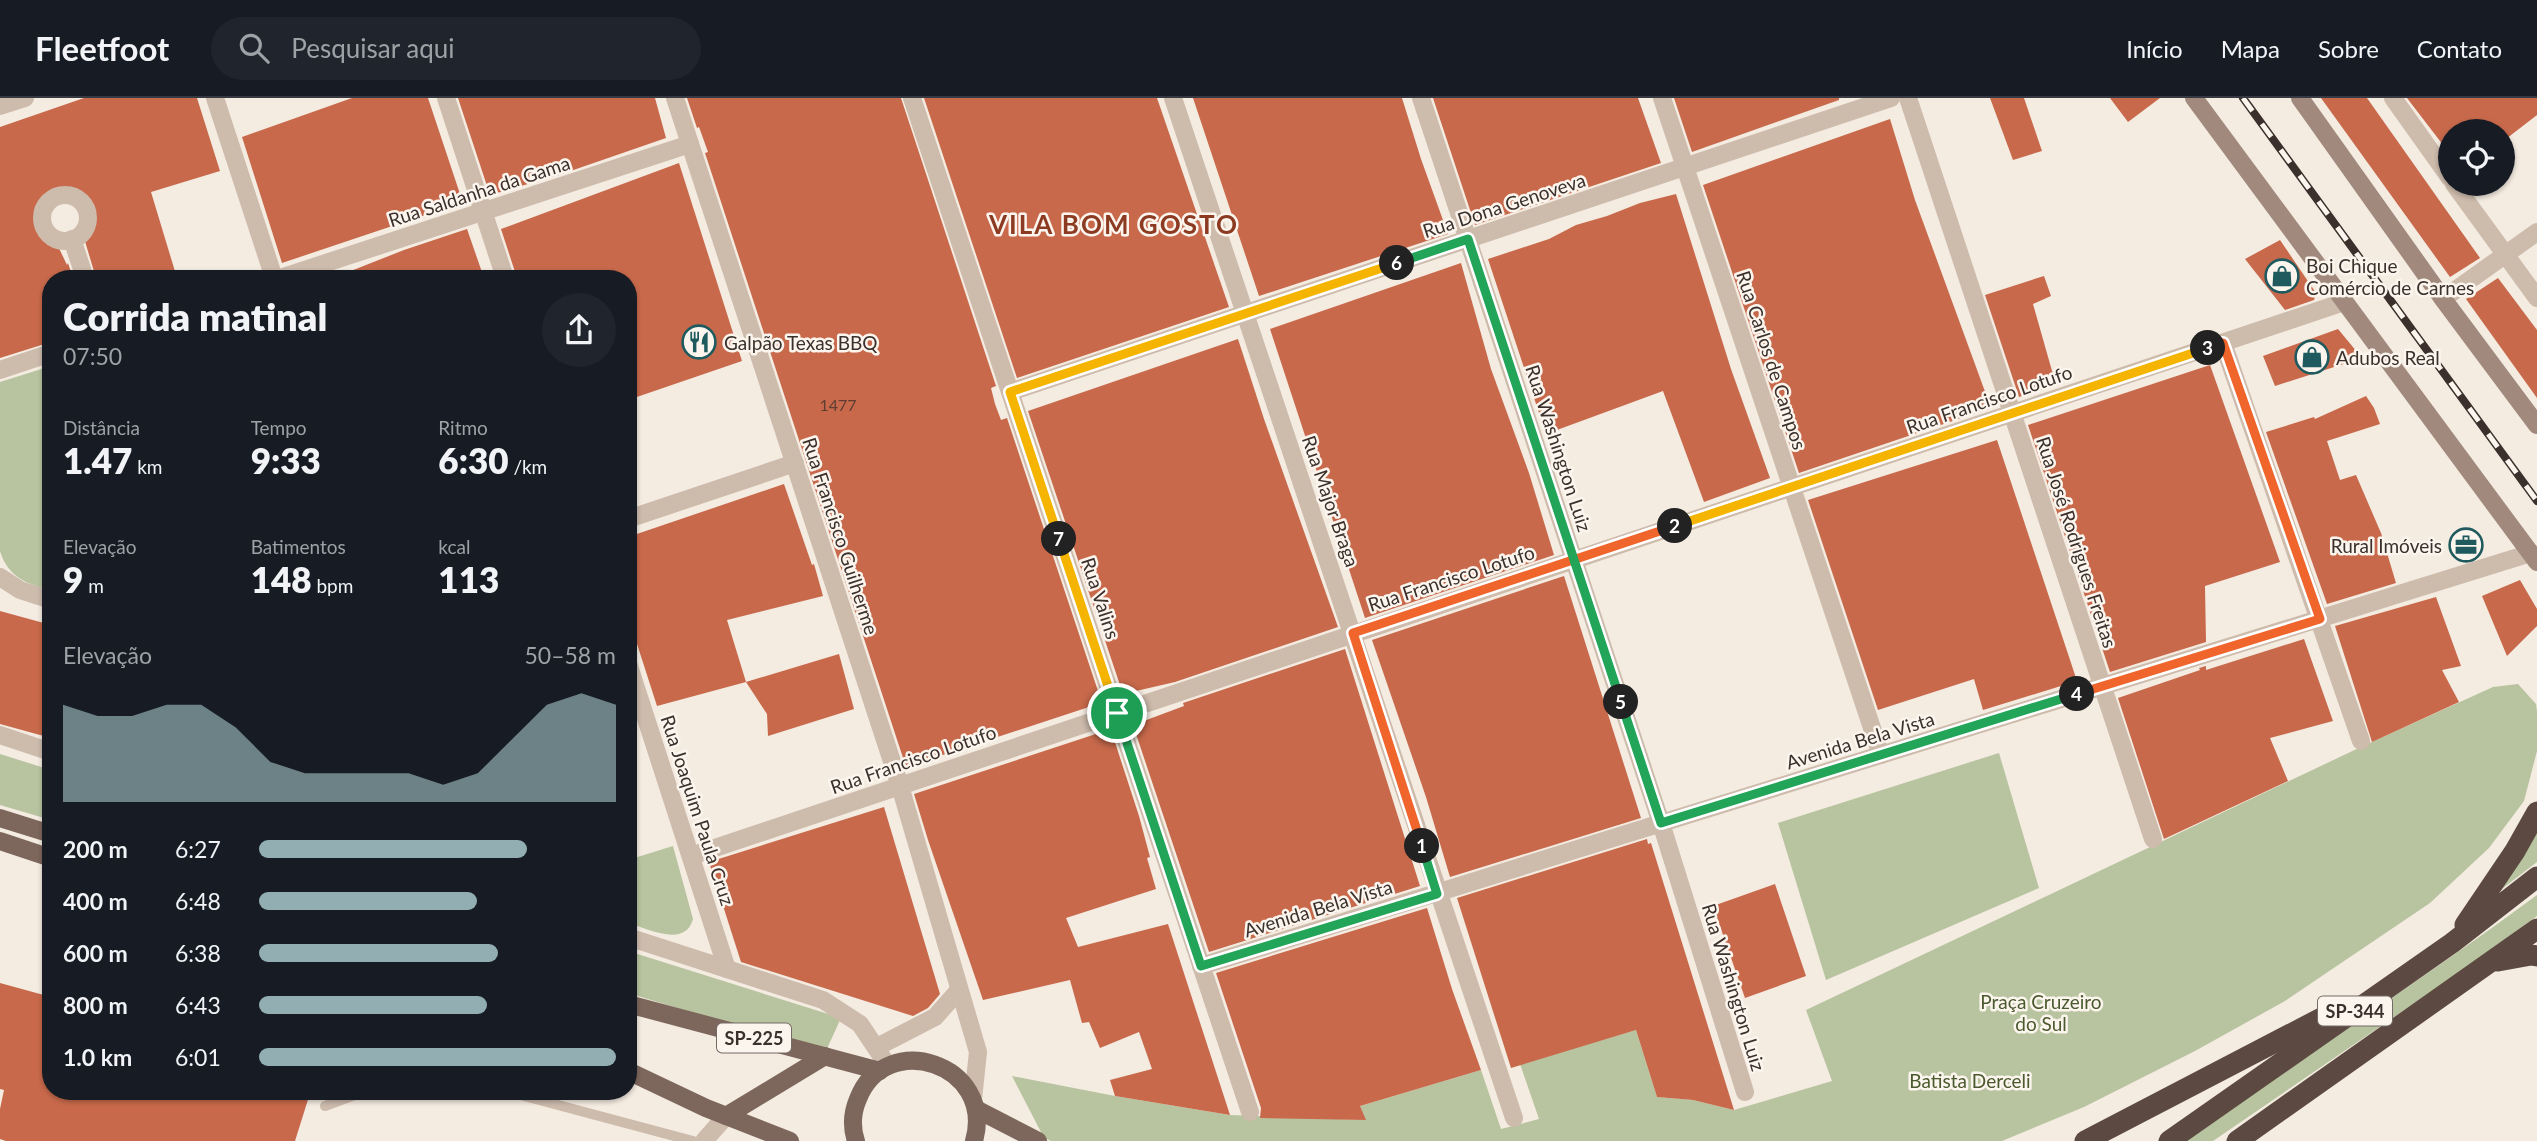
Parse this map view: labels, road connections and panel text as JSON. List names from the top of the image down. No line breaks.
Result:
{"streets":{"highway":["SP-344"],"main road":["SP-225"],"street":["Rua Saldanha da Gama","Rua Dona Genoveva","Rua Carlos de Campos","Rua Francisco Lotufo","Rua Washington Luiz","Rua Major Braga","Rua Francisco Guilherme","Rua José Rodrigues Freitas","Rua Valins","Avenida Bela Vista","Rua Joaquim Paula Cruz"]},"crossings":[["Rua Saldanha da Gama","Rua Francisco Guilherme"],["Rua Dona Genoveva","Rua Carlos de Campos"],["Rua Dona Genoveva","Rua Washington Luiz"],["Rua Dona Genoveva","Rua Major Braga"],["Rua Dona Genoveva","Rua Valins"],["Rua Carlos de Campos","Rua Francisco Lotufo"],["Rua Carlos de Campos","Avenida Bela Vista"],["Rua Francisco Lotufo","Rua Washington Luiz"],["Rua Francisco Lotufo","Rua Major Braga"],["Rua Francisco Lotufo","Rua Francisco Guilherme"],["Rua Francisco Lotufo","Rua José Rodrigues Freitas"],["Rua Francisco Lotufo","Rua Valins"],["Rua Francisco Lotufo","Rua Joaquim Paula Cruz"],["Rua Washington Luiz","Avenida Bela Vista"],["Rua Major Braga","Avenida Bela Vista"],["Rua José Rodrigues Freitas","Avenida Bela Vista"],["Rua Valins","Avenida Bela Vista"]],"districts":["VILA BOM GOSTO"],"parks":["Praça Cruzeiro do Sul","Batista Derceli"],"places":{"shop":["Boi Chique Comércio de Carnes","Adubos Real"],"restaurant":["Galpão Texas BBQ"],"office":["Rural Imóveis"]},"house_numbers":["1477"],"page":{"header":"Fleetfoot","search":"Pesquisar aqui","nav":["Início","Mapa","Sobre","Contato"],"pins":["6","3","2","7","4","5","1"],"heading":["Corrida matinal","07:50"],"stats":[["Distância","1.47 km"],["Tempo","9:33"],["Ritmo","6:30 /km"],["Elevação","9 m"],["Batimentos","148 bpm"],["kcal","113"]],"chart":["Elevação","50–58 m"],"list":[{"name":"200 m","note":"6:27"},{"name":"400 m","note":"6:48"},{"name":"600 m","note":"6:38"},{"name":"800 m","note":"6:43"},{"name":"1.0 km","note":"6:01"}]}}
